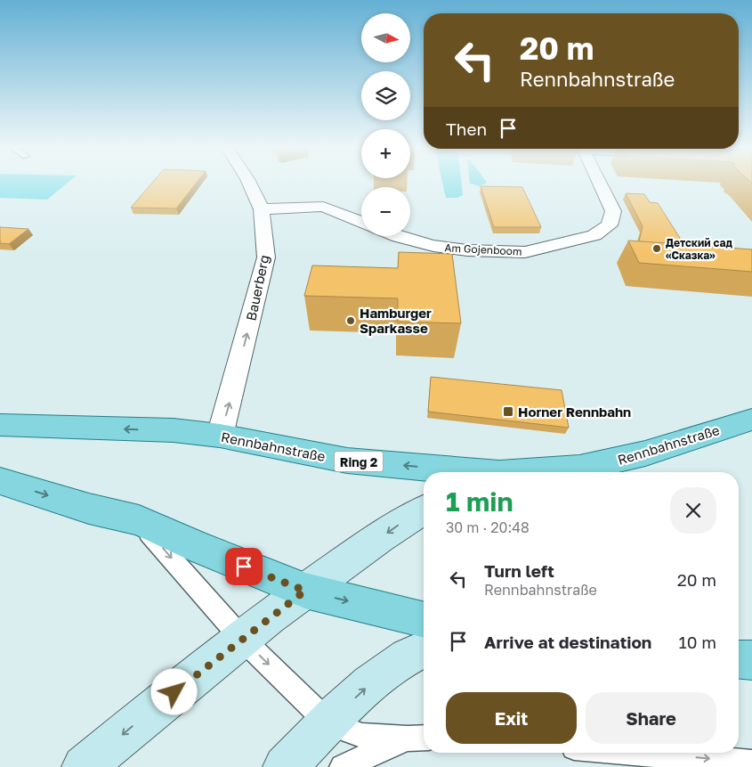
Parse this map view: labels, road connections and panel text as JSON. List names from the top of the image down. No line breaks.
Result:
{"streets":{"main road":["Rennbahnstraße","Ring 2"],"street":["Am Gojenboom","Bauerberg"]},"crossings":[["Bauerberg","Rennbahnstraße"]],"one_way":["Bauerberg"],"places":{"other":["Детский сад «Сказка»","Hamburger Sparkasse"],"transit":["Horner Rennbahn"]},"north":"right","page":{"map_buttons":["+","−"],"turn":["20 m","Rennbahnstraße"],"then":"Then","heading":["1 min","30 m · 20:48"],"list":[{"name":"Turn left","note":"Rennbahnstraße","value":"20 m"},{"name":"Arrive at destination","value":"10 m"}],"buttons":["Exit","Share"]}}
